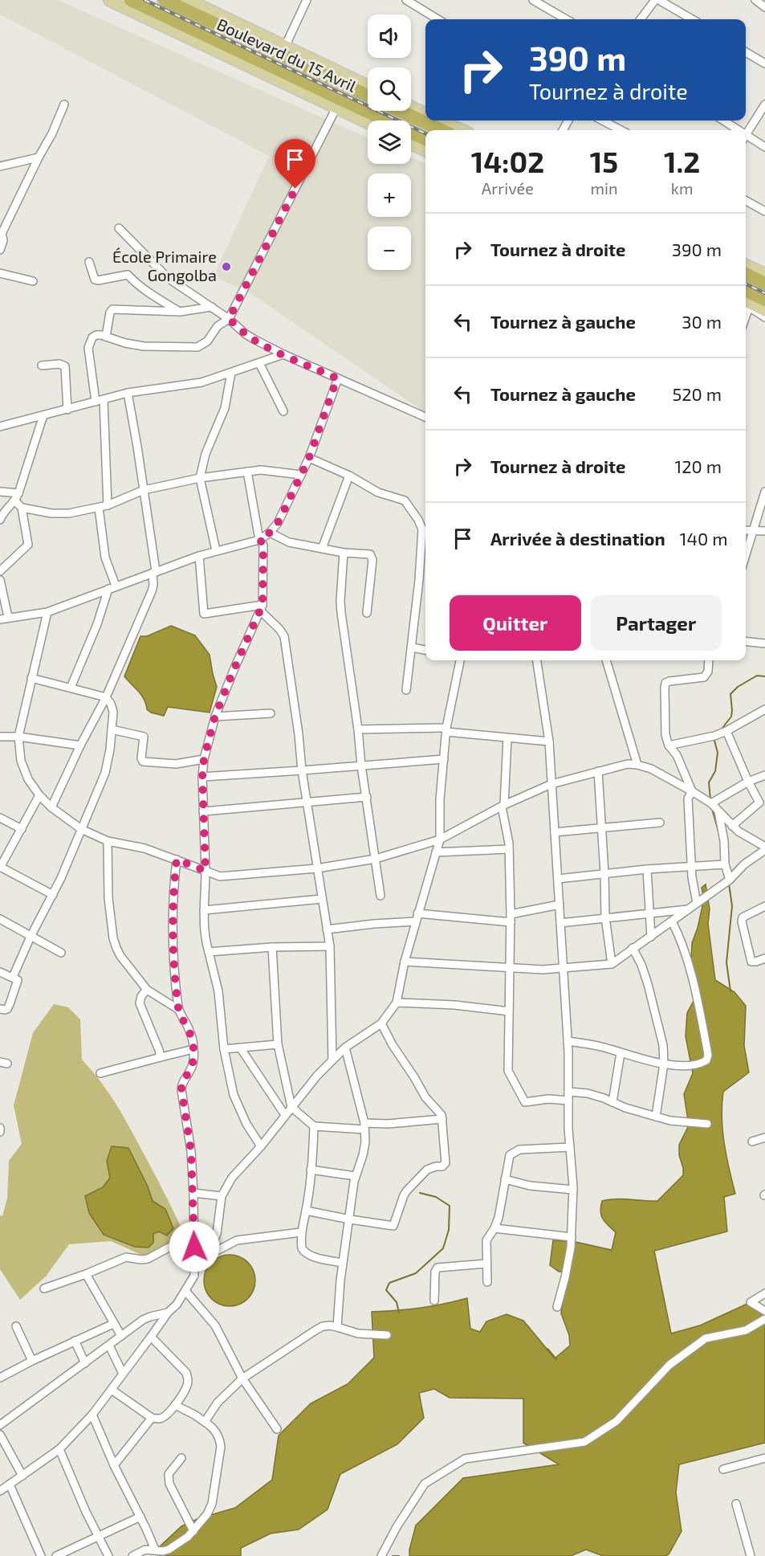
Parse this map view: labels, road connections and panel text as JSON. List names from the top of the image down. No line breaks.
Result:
{"streets":{"highway":["Boulevard du 15 Avril"]},"places":["École Primaire Gongolba"],"page":{"map_buttons":["+","−"],"turn":["390 m","Tournez à droite"],"eta":["14:02","Arrivée","15","min","1.2","km"],"list":[{"name":"Tournez à droite","value":"390 m"},{"name":"Tournez à gauche","value":"30 m"},{"name":"Tournez à gauche","value":"520 m"},{"name":"Tournez à droite","value":"120 m"},{"name":"Arrivée à destination","value":"140 m"}],"buttons":["Quitter","Partager"]}}
